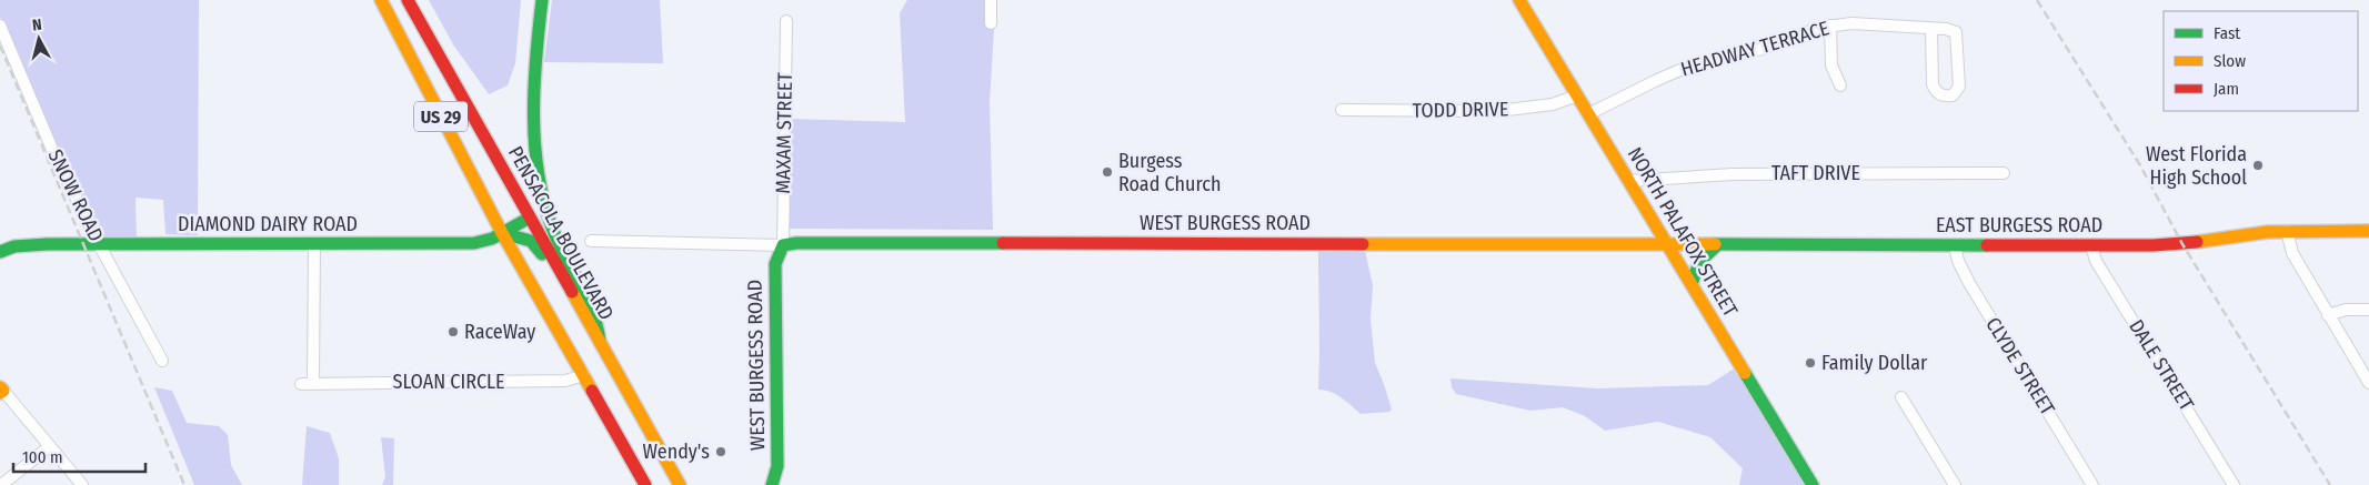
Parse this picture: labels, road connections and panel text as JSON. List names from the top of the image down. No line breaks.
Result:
{"streets":{"main road":["US 29","WEST BURGESS ROAD","DIAMOND DAIRY ROAD","EAST BURGESS ROAD","NORTH PALAFOX STREET","PENSACOLA BOULEVARD"],"street":["HEADWAY TERRACE","TODD DRIVE","MAXAM STREET","TAFT DRIVE","SNOW ROAD","DALE STREET","CLYDE STREET","SLOAN CIRCLE"]},"crossings":[["HEADWAY TERRACE","NORTH PALAFOX STREET"],["TODD DRIVE","NORTH PALAFOX STREET"],["US 29","DIAMOND DAIRY ROAD"],["US 29","SLOAN CIRCLE"],["MAXAM STREET","WEST BURGESS ROAD"],["TAFT DRIVE","NORTH PALAFOX STREET"],["SNOW ROAD","DIAMOND DAIRY ROAD"],["WEST BURGESS ROAD","EAST BURGESS ROAD"],["WEST BURGESS ROAD","NORTH PALAFOX STREET"],["DIAMOND DAIRY ROAD","PENSACOLA BOULEVARD"],["DIAMOND DAIRY ROAD","SLOAN CIRCLE"],["EAST BURGESS ROAD","NORTH PALAFOX STREET"],["EAST BURGESS ROAD","DALE STREET"],["EAST BURGESS ROAD","CLYDE STREET"]],"places":["West Florida High School","Burgess Road Church","RaceWay","Family Dollar","Wendy's"],"legend":["Fast","Slow","Jam"],"scale_bar":"100 m","north":"top"}
